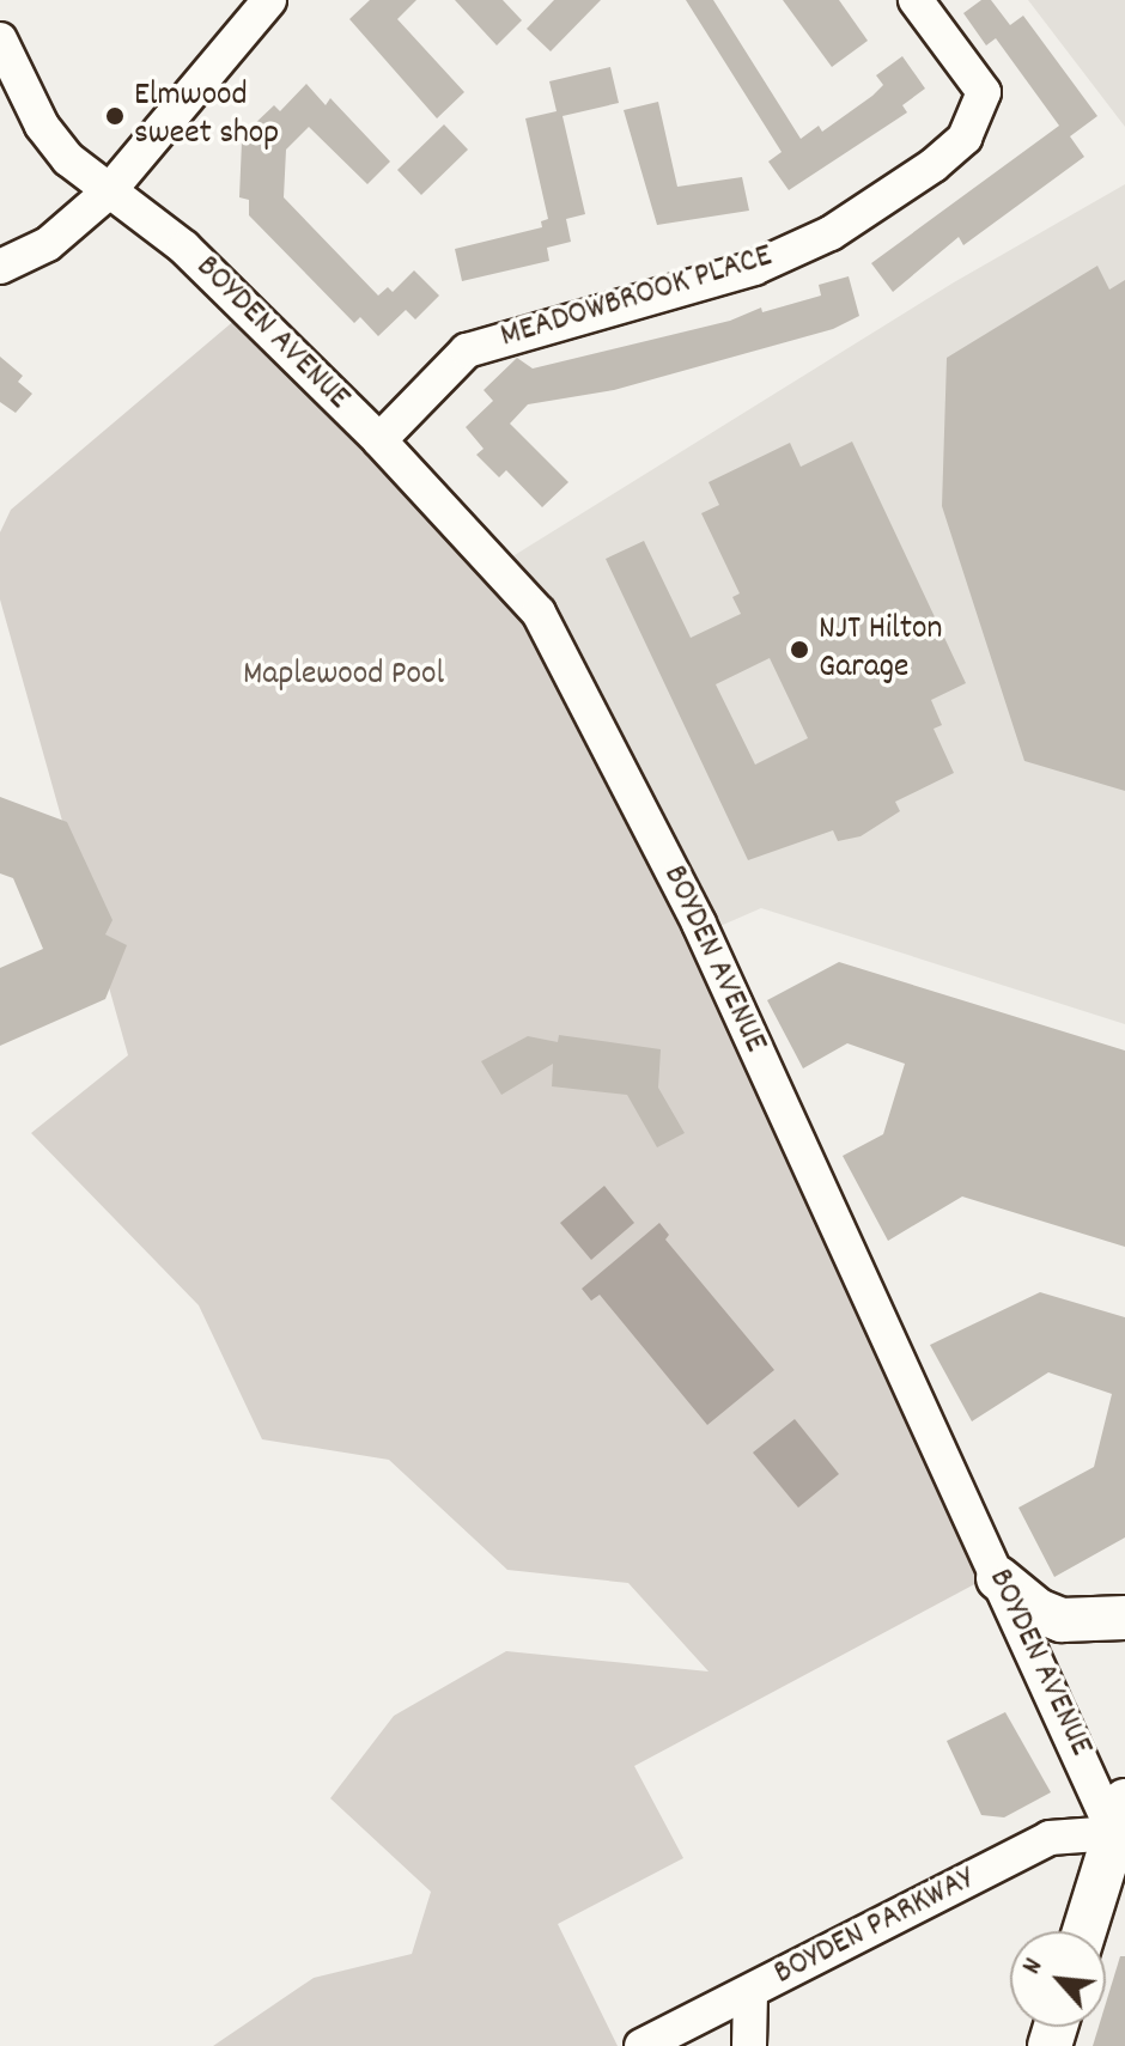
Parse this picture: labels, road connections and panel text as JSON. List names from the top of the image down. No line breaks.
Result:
{"streets":{"street":["MEADOWBROOK PLACE","BOYDEN AVENUE","BOYDEN PARKWAY"]},"crossings":[["MEADOWBROOK PLACE","BOYDEN AVENUE"],["BOYDEN AVENUE","BOYDEN PARKWAY"]],"parks":["Maplewood Pool"],"places":["Elmwood sweet shop","NJT Hilton Garage"],"north":"top left"}
